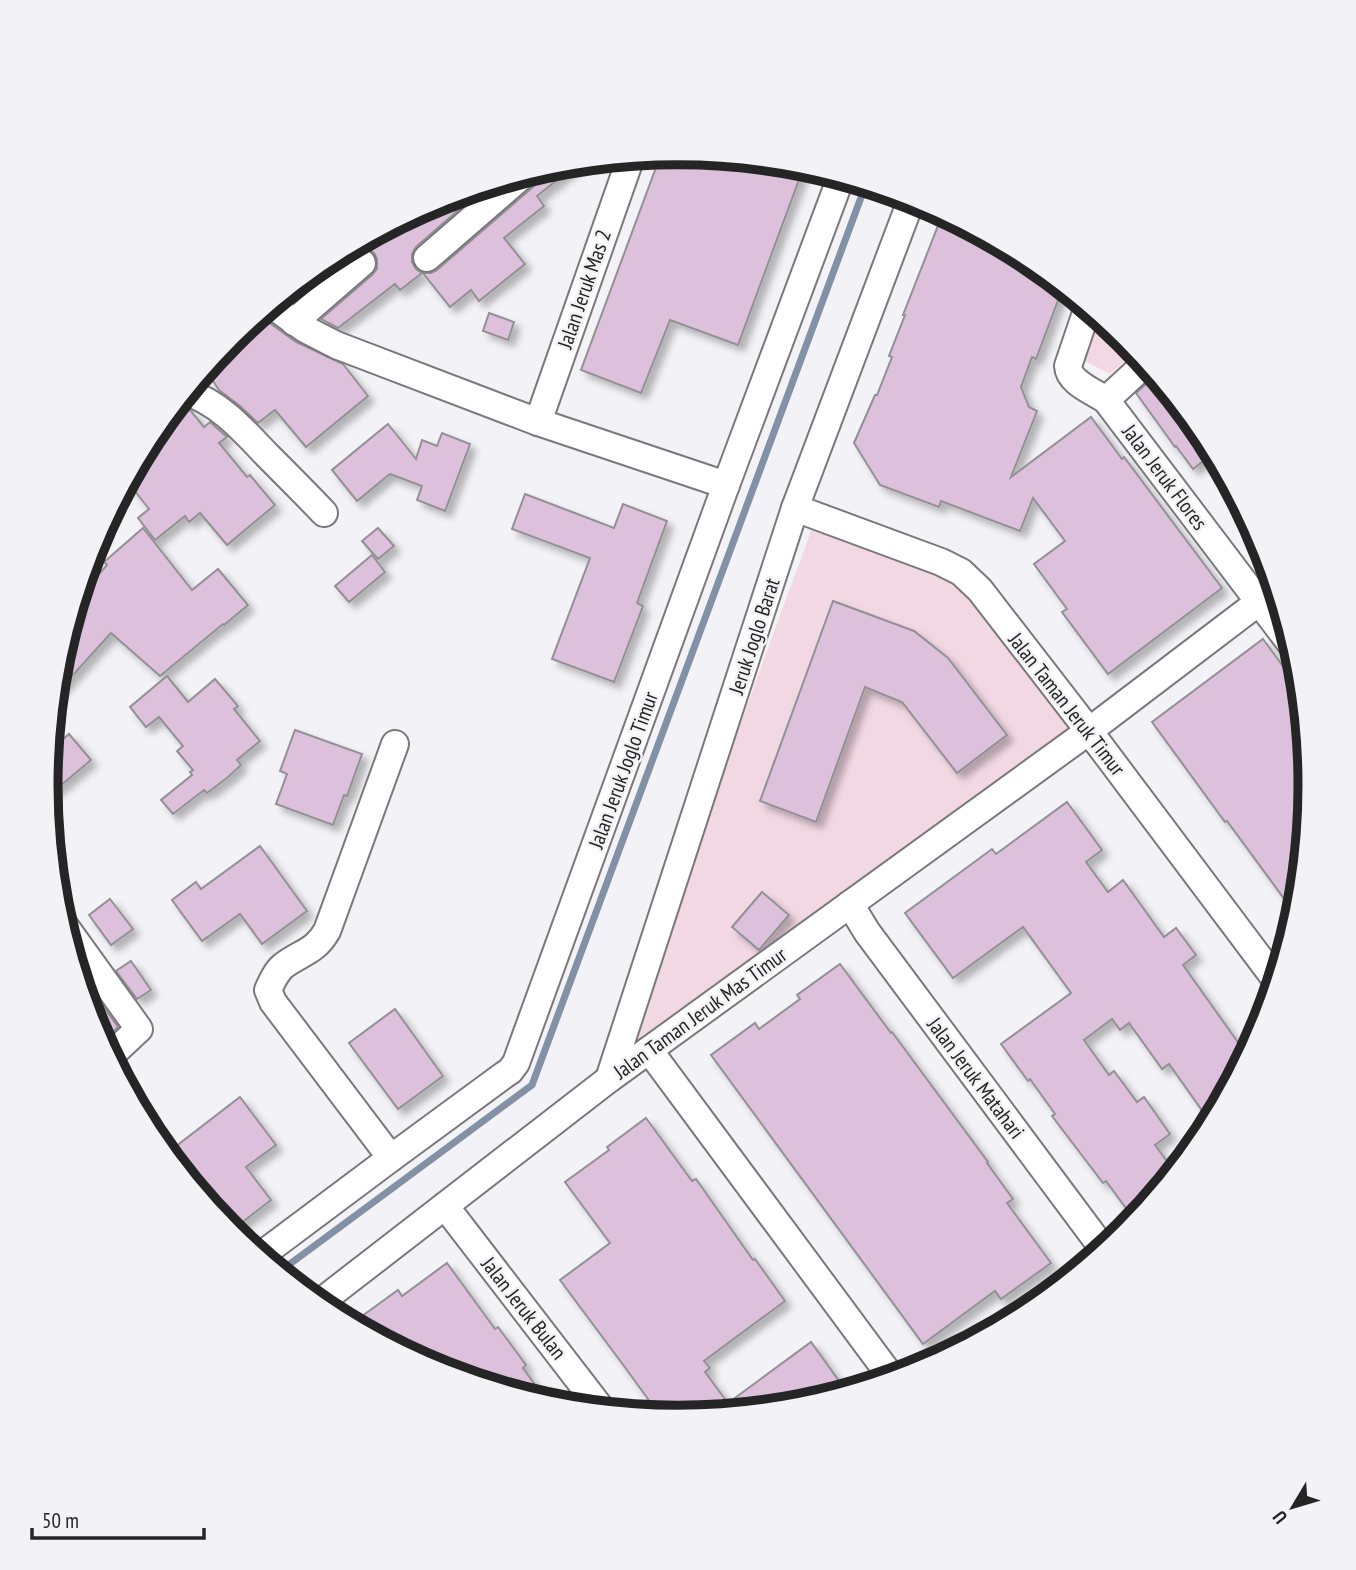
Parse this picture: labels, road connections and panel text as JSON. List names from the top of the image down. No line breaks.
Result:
{"streets":{"street":["Jalan Jeruk Mas 2","Jalan Jeruk Flores","Jeruk Joglo Barat","Jalan Taman Jeruk Timur","Jalan Jeruk Joglo Timur","Jalan Taman Jeruk Mas Timur","Jalan Jeruk Matahari","Jalan Jeruk Bulan"]},"crossings":[["Jalan Jeruk Flores","Jalan Taman Jeruk Mas Timur"],["Jeruk Joglo Barat","Jalan Taman Jeruk Timur"],["Jeruk Joglo Barat","Jalan Taman Jeruk Mas Timur"],["Jalan Taman Jeruk Timur","Jalan Taman Jeruk Mas Timur"],["Jalan Taman Jeruk Mas Timur","Jalan Jeruk Matahari"],["Jalan Taman Jeruk Mas Timur","Jalan Jeruk Bulan"]],"scale_bar":"50 m","north":"bottom left"}
